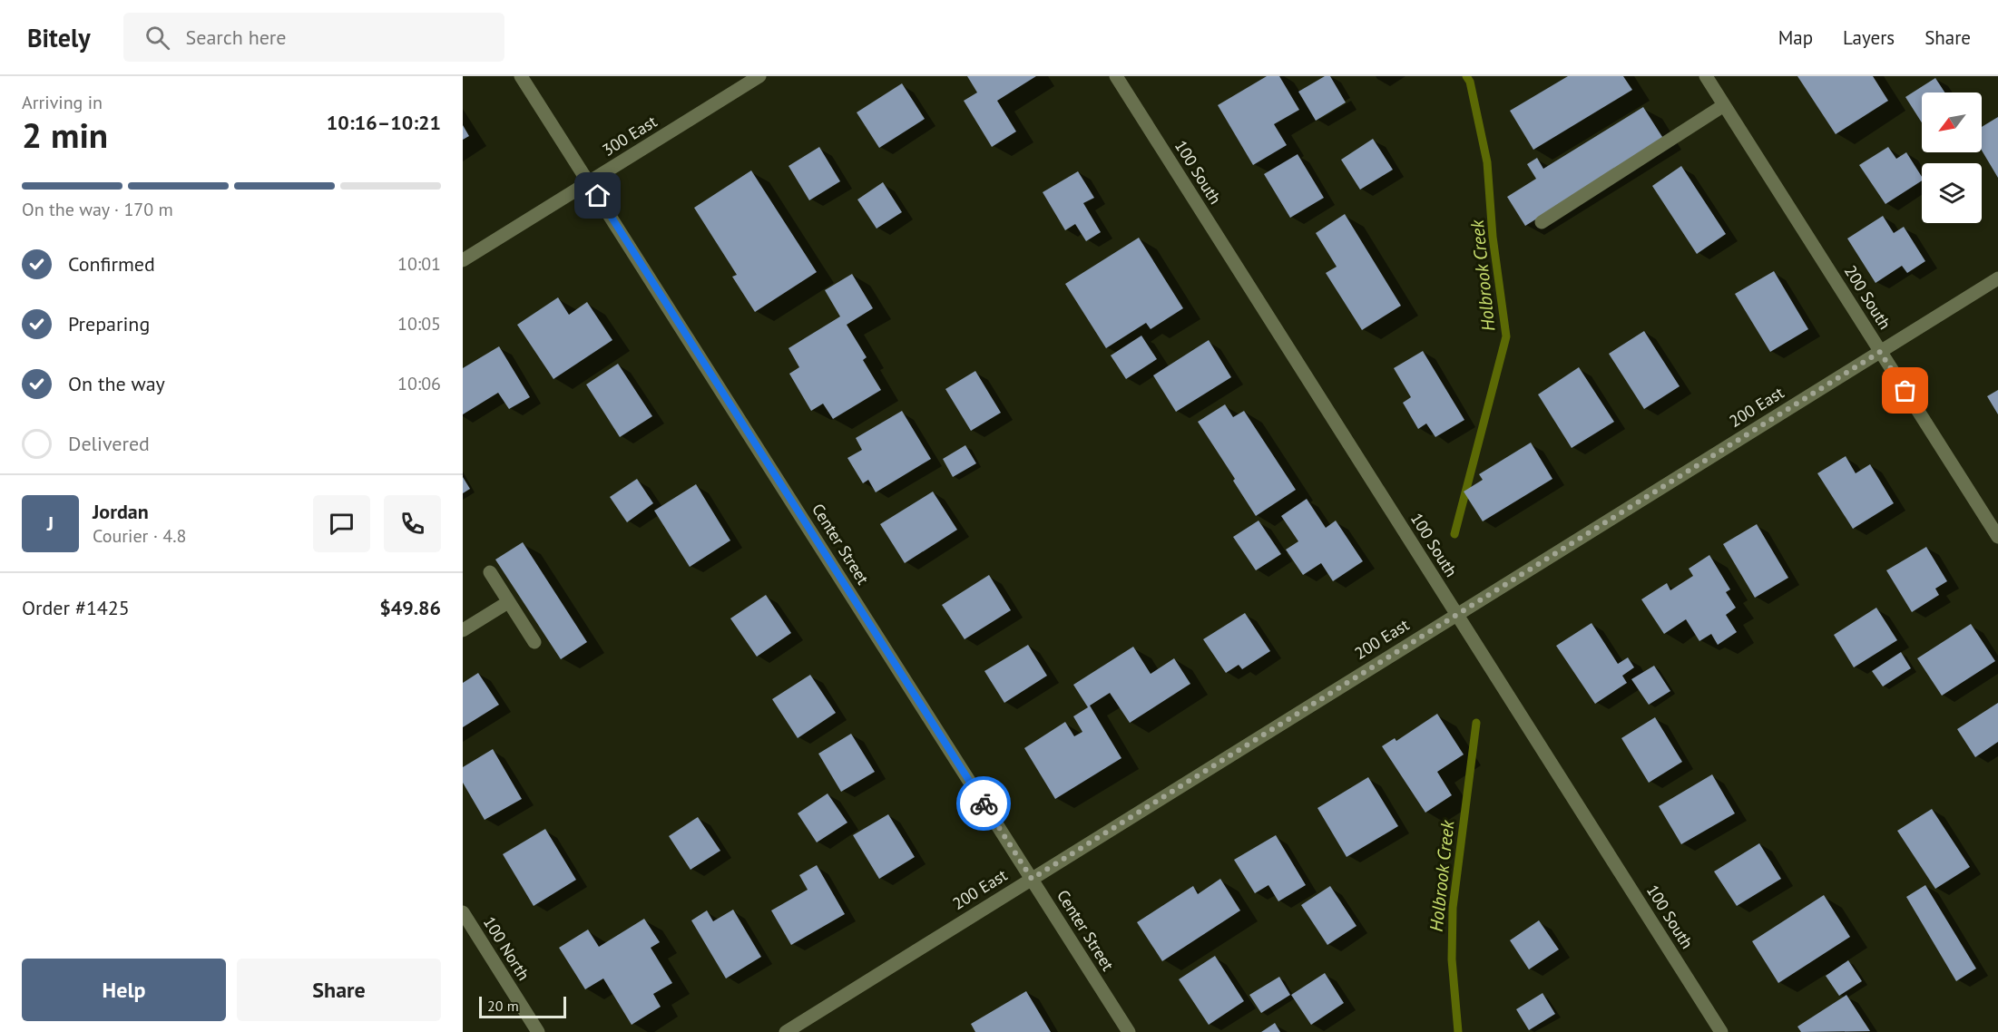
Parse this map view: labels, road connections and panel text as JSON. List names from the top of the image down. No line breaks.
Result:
{"streets":{"street":["300 East","100 South","200 South","200 East","Center Street","100 North"]},"crossings":[["300 East","Center Street"],["100 South","200 East"],["200 South","200 East"],["200 East","Center Street"]],"water":["Holbrook Creek"],"scale_bar":"20 m","north":"bottom left","page":{"header":"Bitely","search":"Search here","nav":["Map","Layers","Share"],"heading":["2 min","Arriving in","10:16–10:21"],"panel":["Jordan","Courier · 4.8","Order #1425","$49.86"],"bar":"On the way · 170 m","list":[["Confirmed","10:01"],["Preparing","10:05"],["On the way","10:06"],"Delivered"],"round":"J","buttons":["Help","Share"],"scale":"20 m"}}
